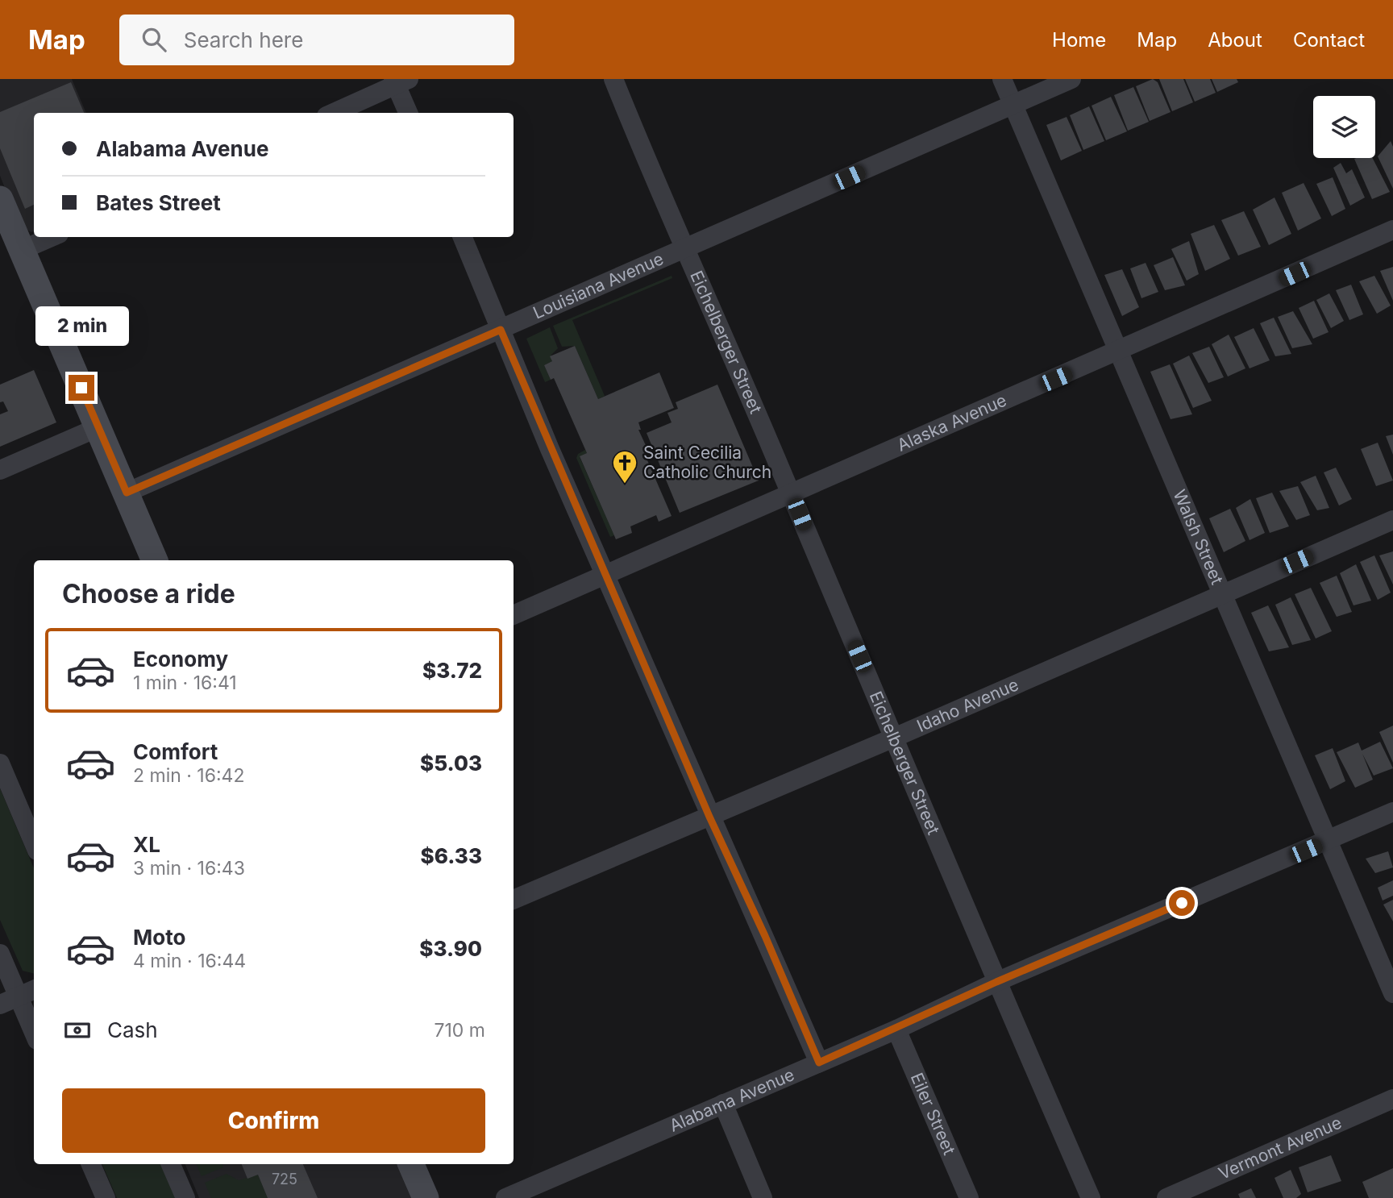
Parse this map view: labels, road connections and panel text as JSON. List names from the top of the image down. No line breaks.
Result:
{"streets":{"street":["Louisiana Avenue","Eichelberger Street","Alaska Avenue","Walsh Street","Idaho Avenue","Alabama Avenue","Eiler Street","Vermont Avenue"]},"crossings":[["Louisiana Avenue","Eichelberger Street"],["Louisiana Avenue","Walsh Street"],["Eichelberger Street","Alaska Avenue"],["Eichelberger Street","Idaho Avenue"],["Eichelberger Street","Alabama Avenue"],["Alaska Avenue","Walsh Street"],["Walsh Street","Idaho Avenue"],["Walsh Street","Alabama Avenue"],["Alabama Avenue","Eiler Street"]],"places":{"church":["Saint Cecilia Catholic Church"]},"house_numbers":["725"],"page":{"header":"Map","search":"Search here","nav":["Home","Map","About","Contact"],"banner":["Alabama Avenue","Bates Street"],"bubble":"2 min","heading":"Choose a ride","list":[{"name":"Economy","note":"1 min · 16:41","value":"$3.72"},{"name":"Comfort","note":"2 min · 16:42","value":"$5.03"},{"name":"XL","note":"3 min · 16:43","value":"$6.33"},{"name":"Moto","note":"4 min · 16:44","value":"$3.90"}],"pay":["Cash","710 m"],"buttons":"Confirm"}}
